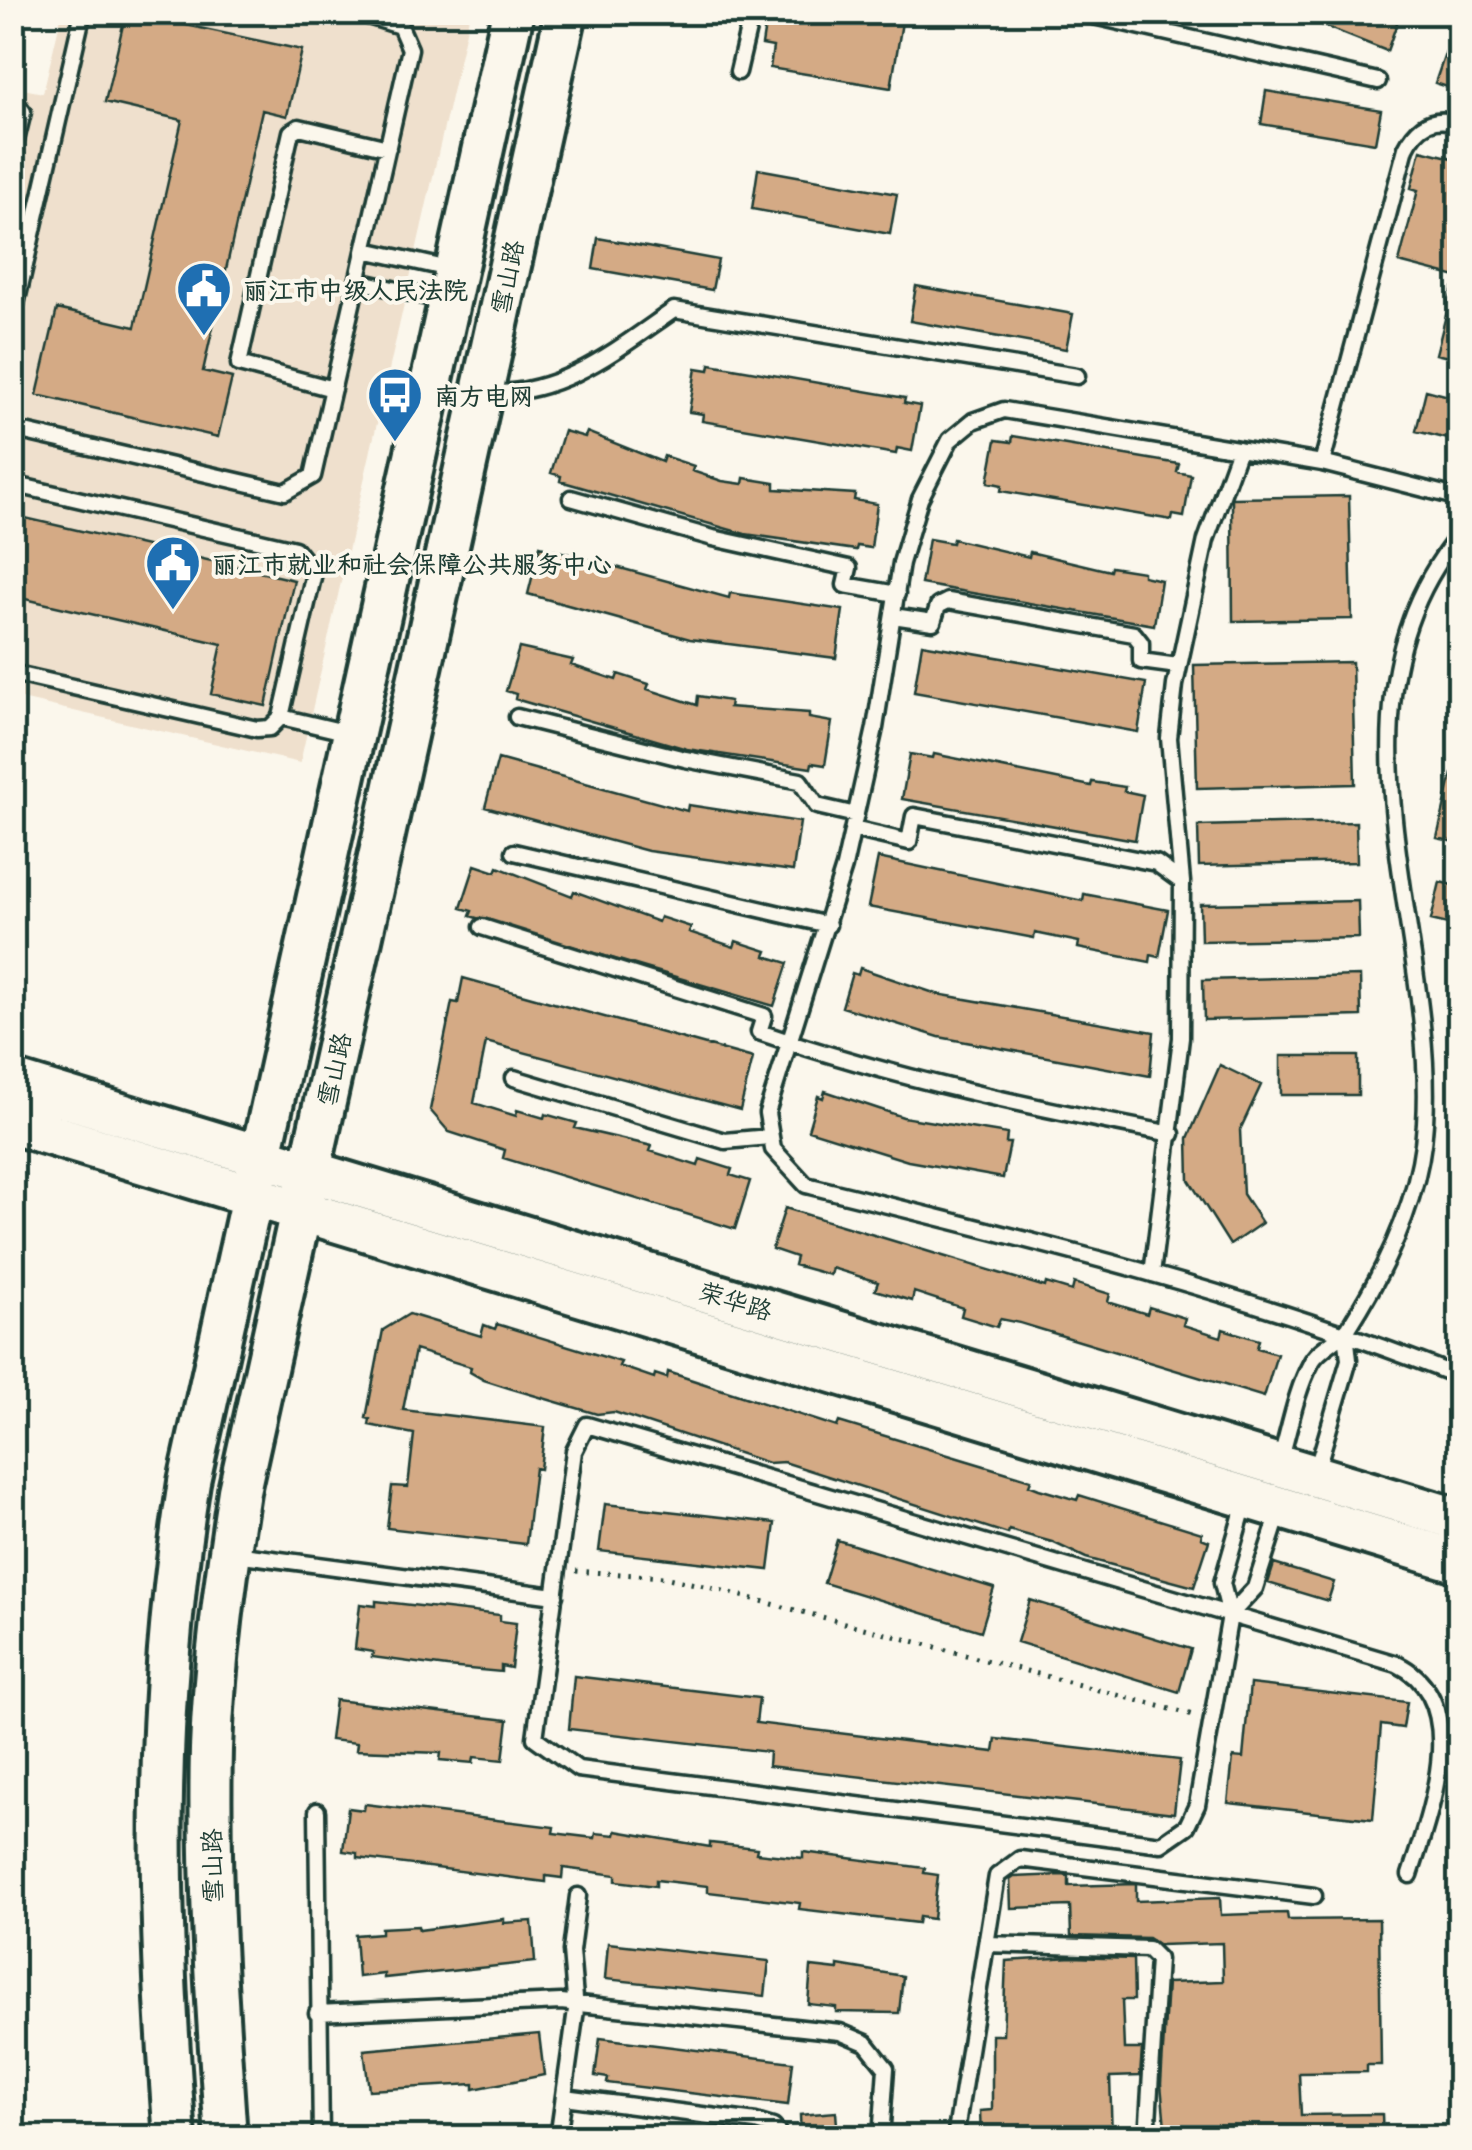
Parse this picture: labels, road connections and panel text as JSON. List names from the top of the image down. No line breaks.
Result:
{"streets":{"main road":["雪山路","荣华路"]},"crossings":[["雪山路","荣华路"]],"places":{"public building":["丽江市中级人民法院","丽江市就业和社会保障公共服务中心"],"bus stop":["南方电网"]}}
